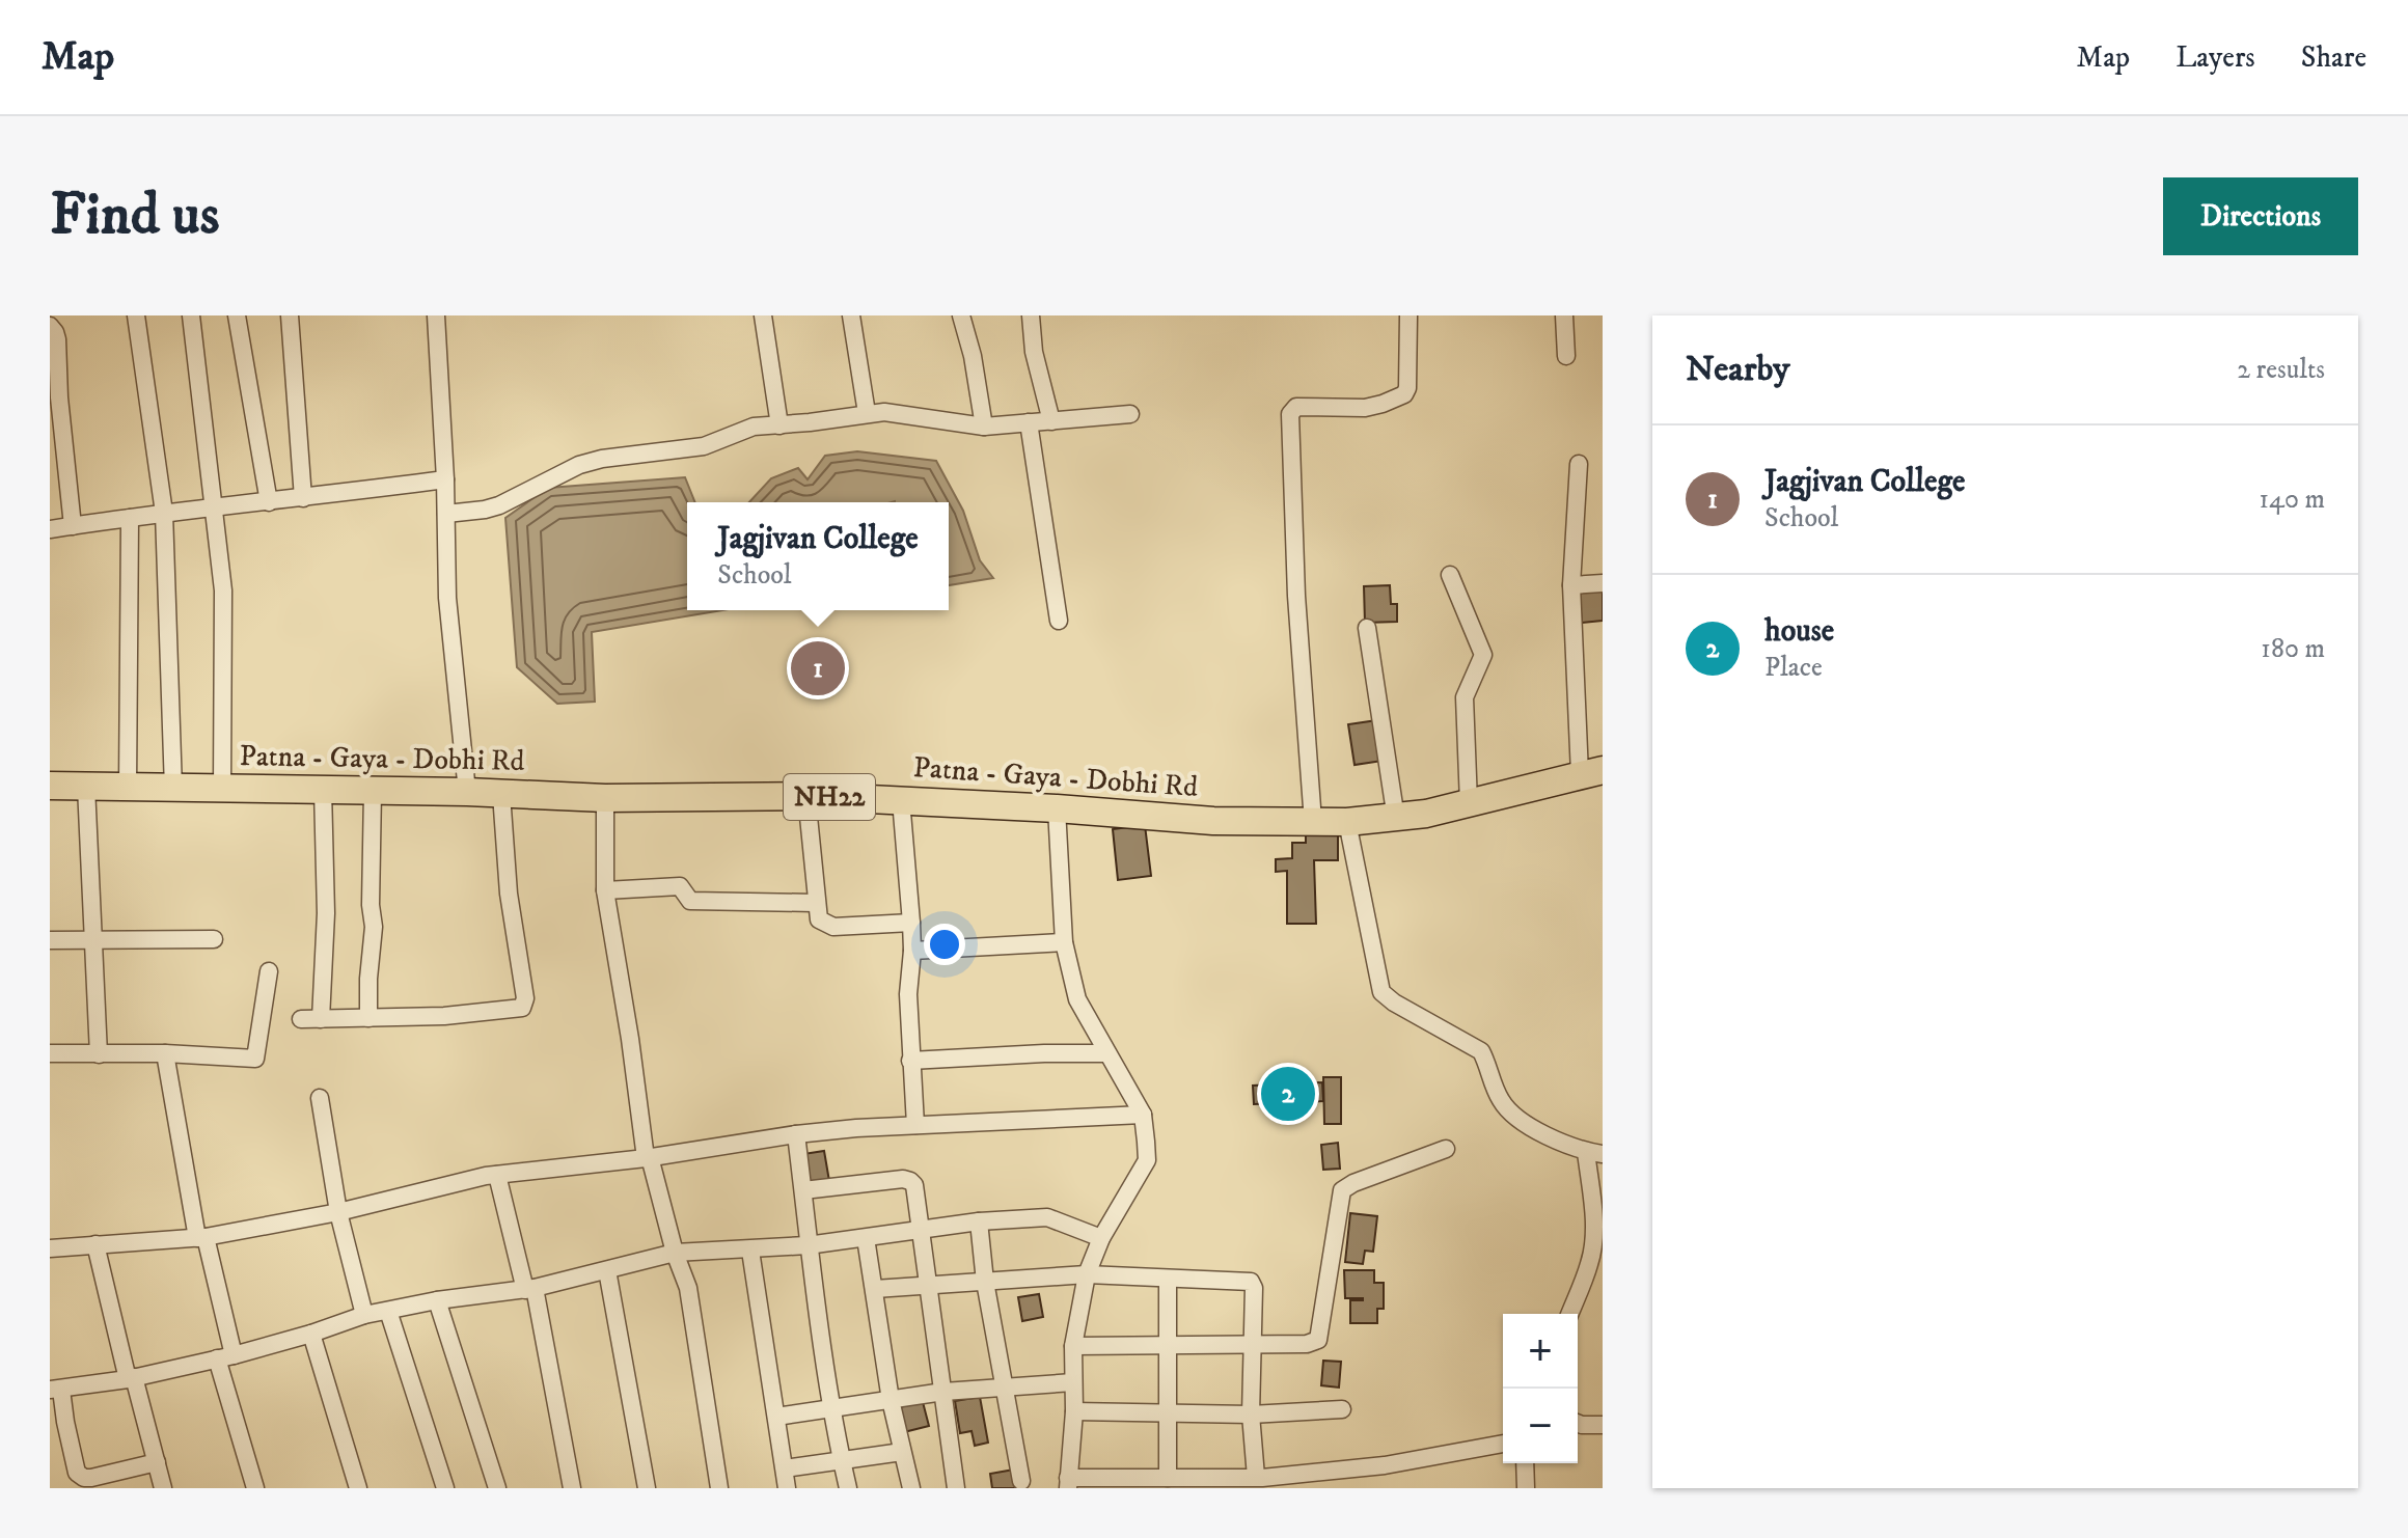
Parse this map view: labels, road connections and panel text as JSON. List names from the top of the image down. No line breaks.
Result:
{"streets":{"main road":["Patna - Gaya - Dobhi Rd","NH22"]},"page":{"header":"Map","nav":["Map","Layers","Share"],"buttons":"Directions","title":"Find us","heading":["Nearby","2 results"],"list":[{"mark":"1","name":"Jagjivan College","note":"School","value":"140 m"},{"mark":"2","name":"house","note":"Place","value":"180 m"}],"popup":["Jagjivan College","School"],"pins":["1","2"],"map_buttons":["+","−"]}}
